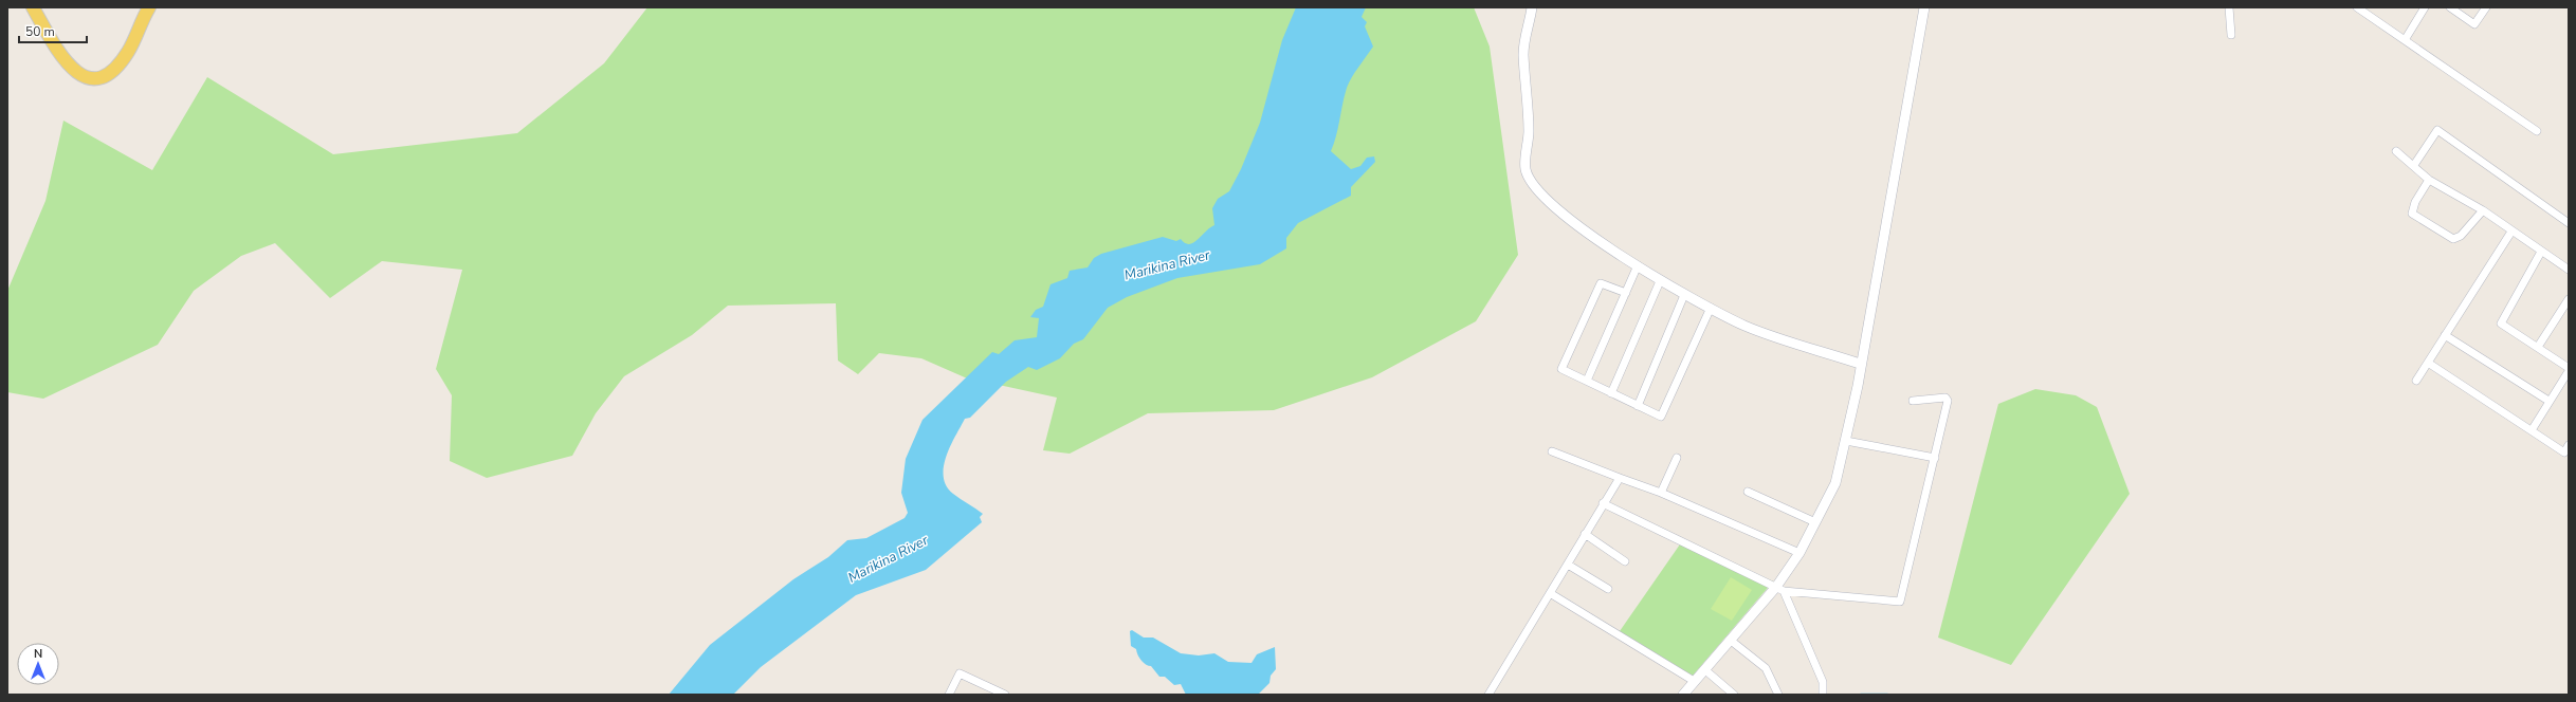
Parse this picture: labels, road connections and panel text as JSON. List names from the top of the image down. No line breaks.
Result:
{"water":["Marikina River"],"scale_bar":"50 m","north":"top"}
